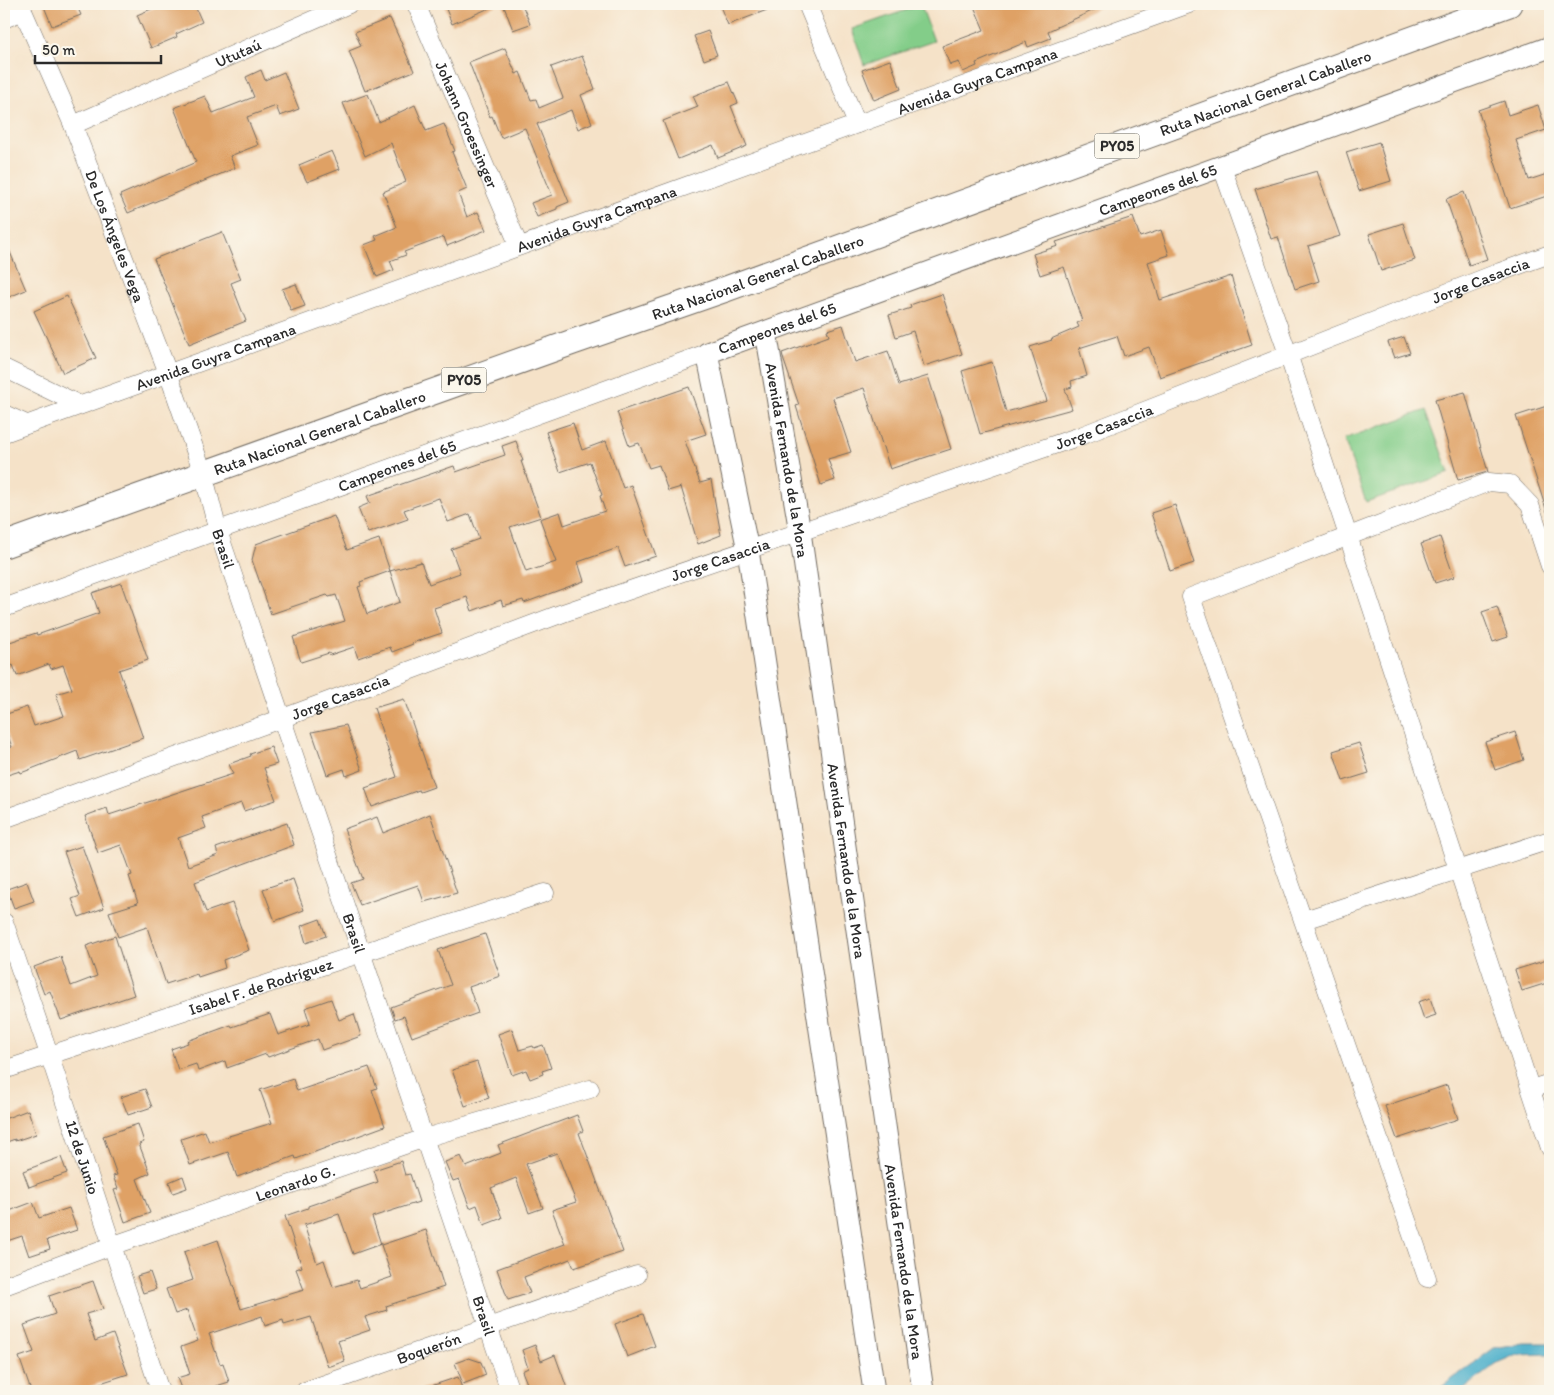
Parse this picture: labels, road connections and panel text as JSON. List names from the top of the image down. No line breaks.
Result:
{"streets":{"highway":["Ruta Nacional General Caballero","PY05"],"main road":["Campeones del 65","Avenida Fernando de la Mora"],"street":["Ututaú","Avenida Guyra Campana","Johann Groessinger","De Los Ángeles Vega","Jorge Casaccia","Brasil","Isabel F. de Rodríguez","12 de Junio","Leonardo G.","Boquerón"]},"crossings":[["Ututaú","De Los Ángeles Vega"],["Avenida Guyra Campana","Johann Groessinger"],["Avenida Guyra Campana","De Los Ángeles Vega"],["Ruta Nacional General Caballero","De Los Ángeles Vega"],["Ruta Nacional General Caballero","Brasil"],["Campeones del 65","Avenida Fernando de la Mora"],["Campeones del 65","Brasil"],["De Los Ángeles Vega","Brasil"],["Jorge Casaccia","Avenida Fernando de la Mora"],["Jorge Casaccia","Brasil"],["Brasil","Isabel F. de Rodríguez"],["Brasil","Leonardo G."],["Brasil","Boquerón"],["Isabel F. de Rodríguez","12 de Junio"],["12 de Junio","Leonardo G."]],"scale_bar":"50 m"}
